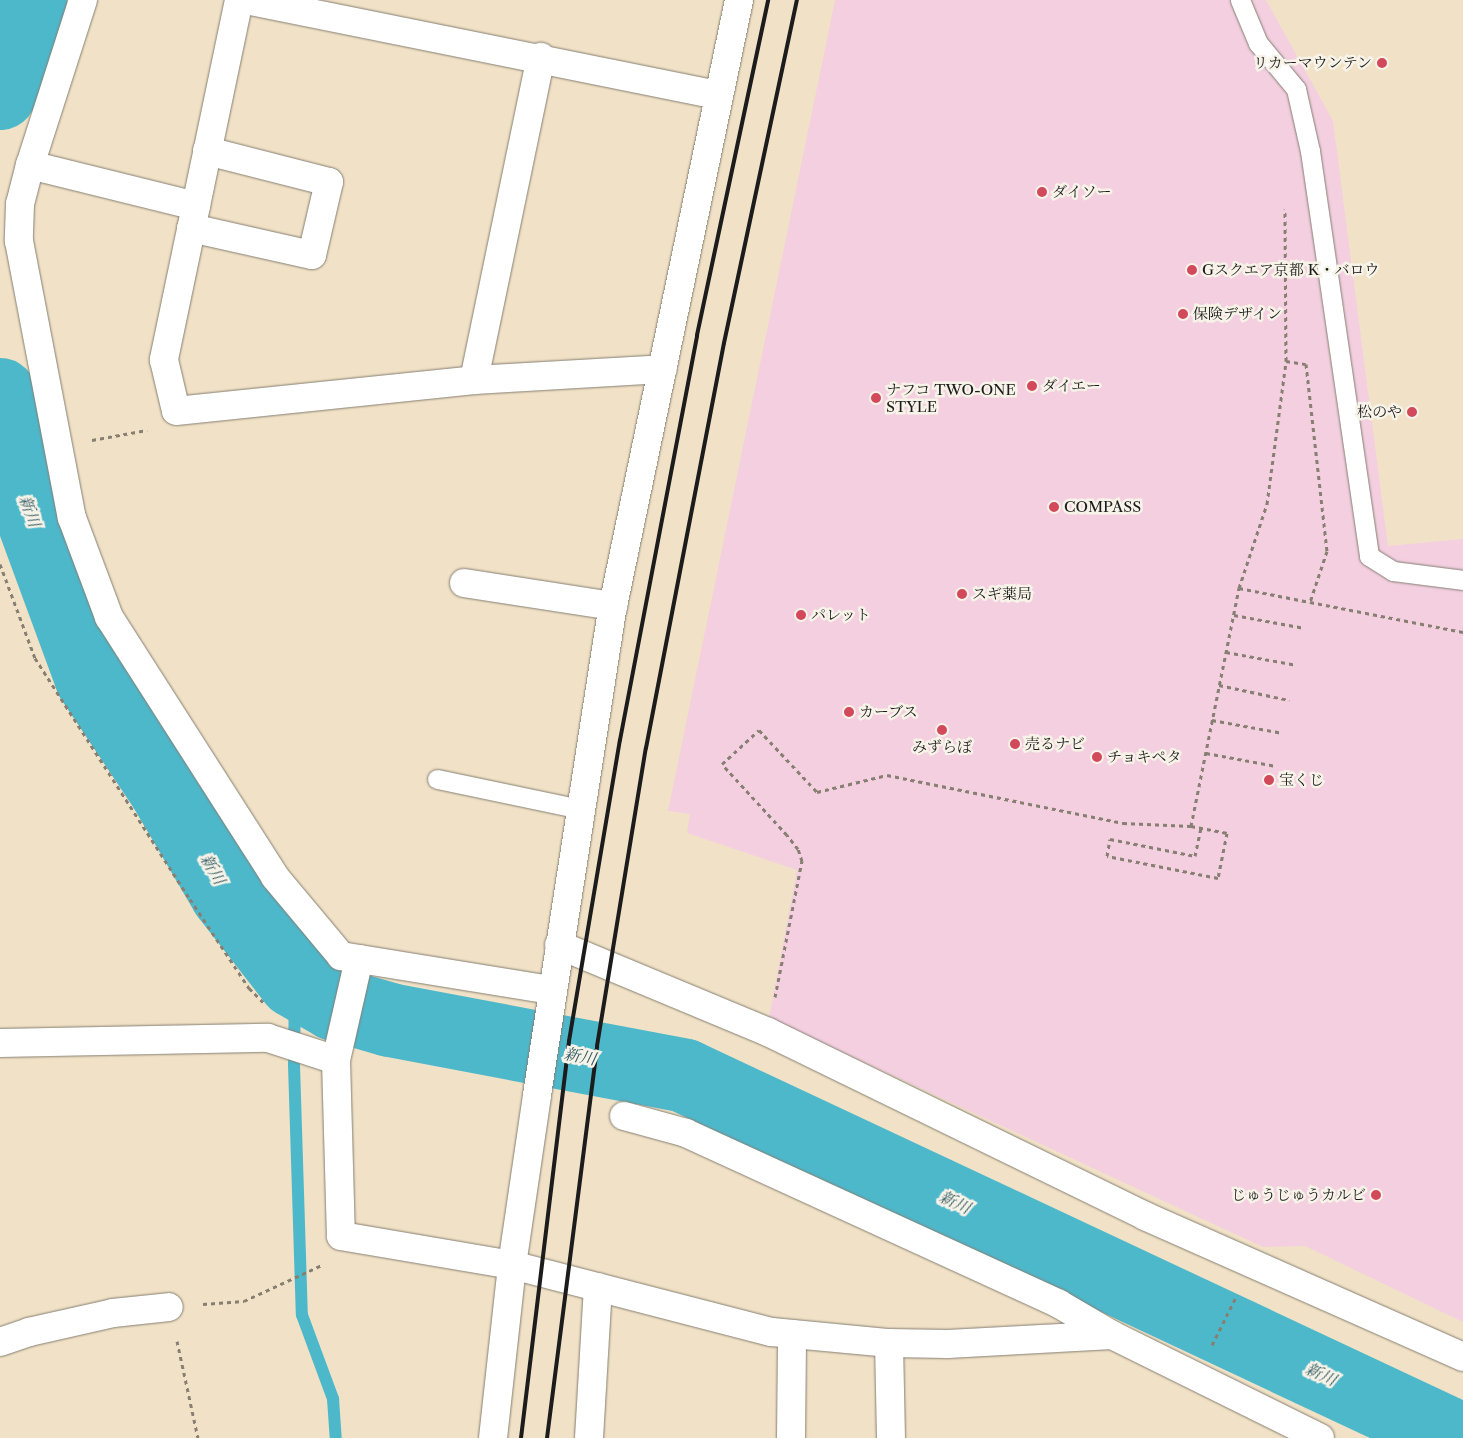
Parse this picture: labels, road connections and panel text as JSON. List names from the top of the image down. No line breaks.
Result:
{"water":["新川"],"places":["リカーマウンテン","ダイソー","Gスクエア京都 K・バロウ","保険デザイン","ダイエー","ナフコ TWO-ONE STYLE","松のや","COMPASS","スギ薬局","パレット","カーブス","みずらぼ","売るナビ","チョキペタ","宝くじ","じゅうじゅうカルビ"]}
